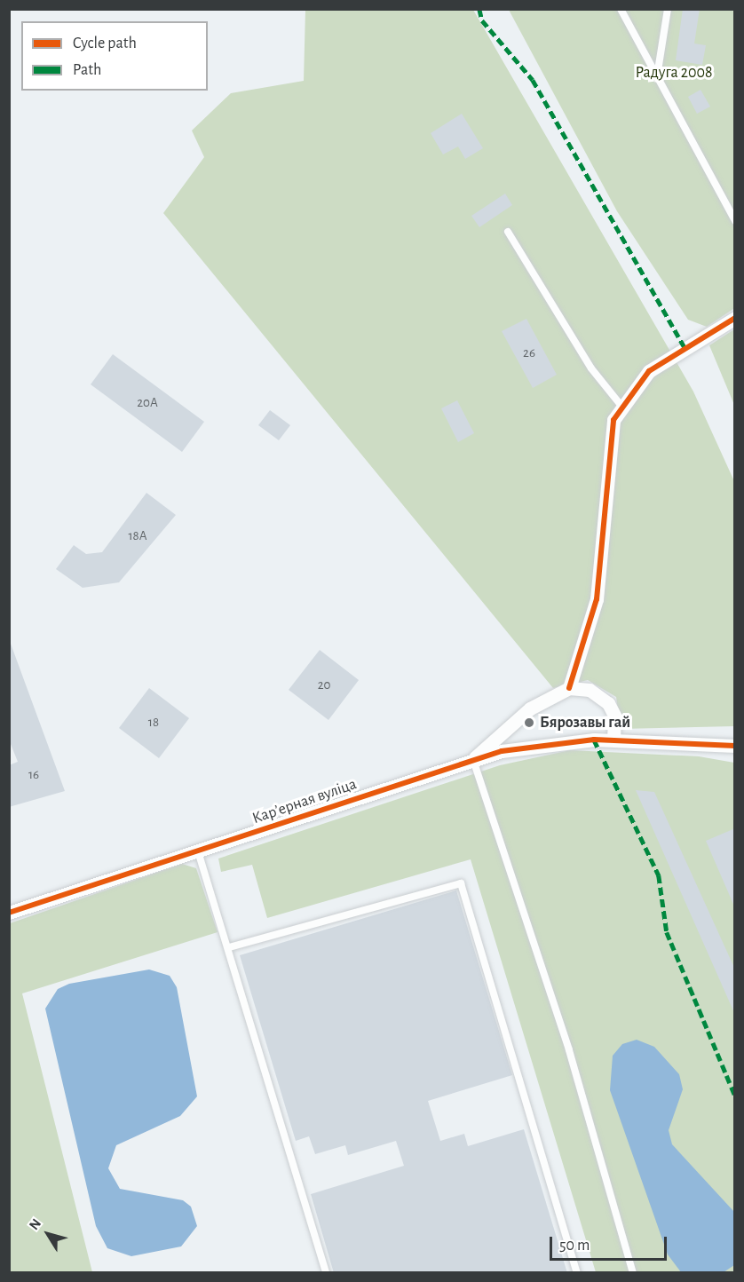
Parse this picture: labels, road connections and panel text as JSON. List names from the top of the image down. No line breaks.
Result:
{"streets":{"street":["Карʼерная вуліца"]},"parks":["Радуга 2008"],"places":["Бярозавы гай"],"house_numbers":["26","20А","18А","20","18","16"],"legend":["Cycle path","Path"],"scale_bar":"50 m","north":"top left"}
